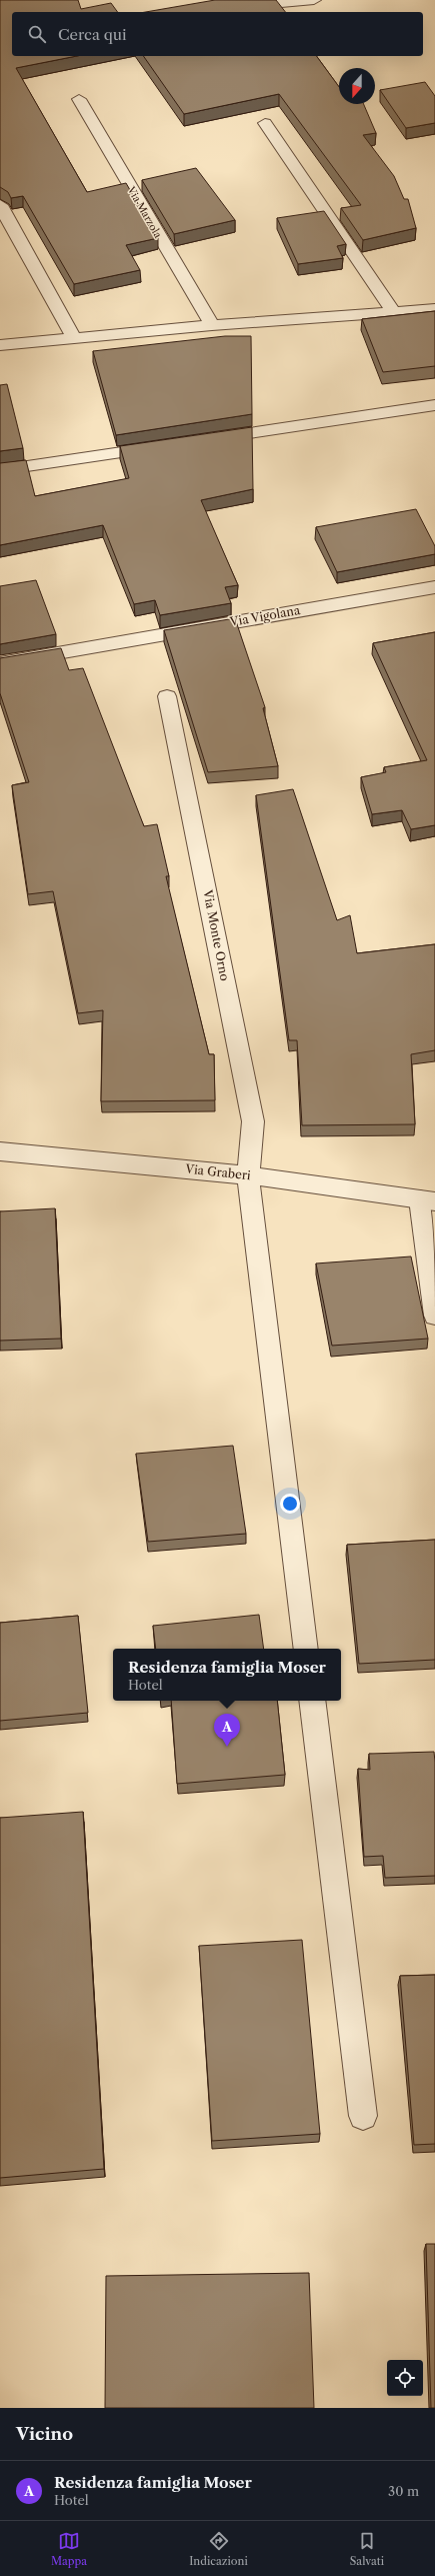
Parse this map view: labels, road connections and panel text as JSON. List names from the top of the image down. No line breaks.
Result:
{"streets":{"street":["Via Marzola","Via Vigolana","Via Monte Orno","Via Graberi"]},"crossings":[["Via Monte Orno","Via Graberi"]],"north":"bottom","page":{"search":"Cerca qui","popup":["Residenza famiglia Moser","Hotel"],"pins":"A","heading":"Vicino","list":[{"mark":"A","name":"Residenza famiglia Moser","note":"Hotel","value":"30 m"}],"nav":["Mappa","Indicazioni","Salvati"]}}
